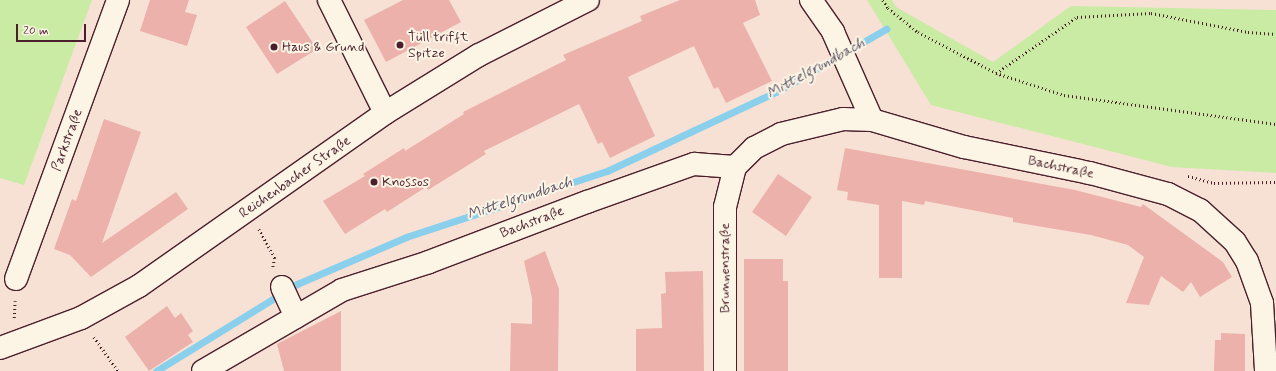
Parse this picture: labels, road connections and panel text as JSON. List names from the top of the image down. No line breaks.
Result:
{"streets":{"street":["Parkstraße","Bachstraße","Reichenbacher Straße","Brunnenstraße"]},"crossings":[["Bachstraße","Brunnenstraße"]],"water":["Mittelgrundbach"],"places":["Tüll trifft Spitze","Haus & Grund","Knossos"],"scale_bar":"20 m"}
